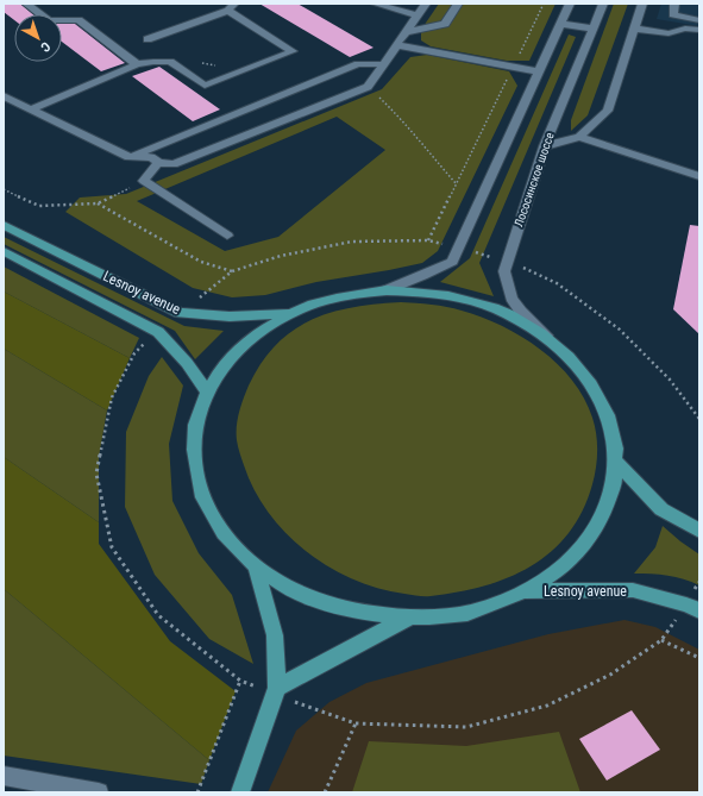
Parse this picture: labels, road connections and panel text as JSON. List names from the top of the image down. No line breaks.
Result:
{"streets":{"main road":["Lesnoy avenue"],"street":["Лососинское шоссе"]},"north":"bottom right"}
